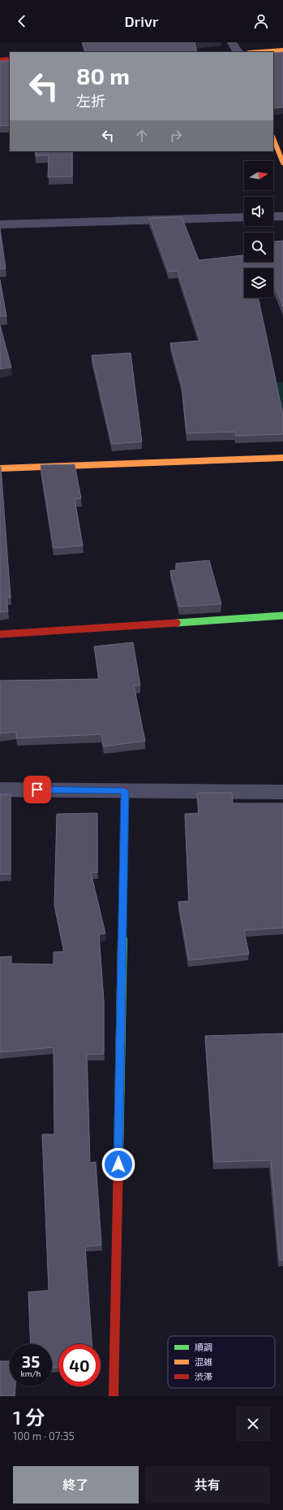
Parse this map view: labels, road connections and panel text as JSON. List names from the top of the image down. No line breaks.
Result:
{"legend":["順調","混雑","渋滞"],"north":"right","page":{"header":"Drivr","turn":["80 m","左折"],"speed":"35 km/h","limit":"40","heading":["1 分","100 m · 07:35"],"buttons":["終了","共有"]}}
